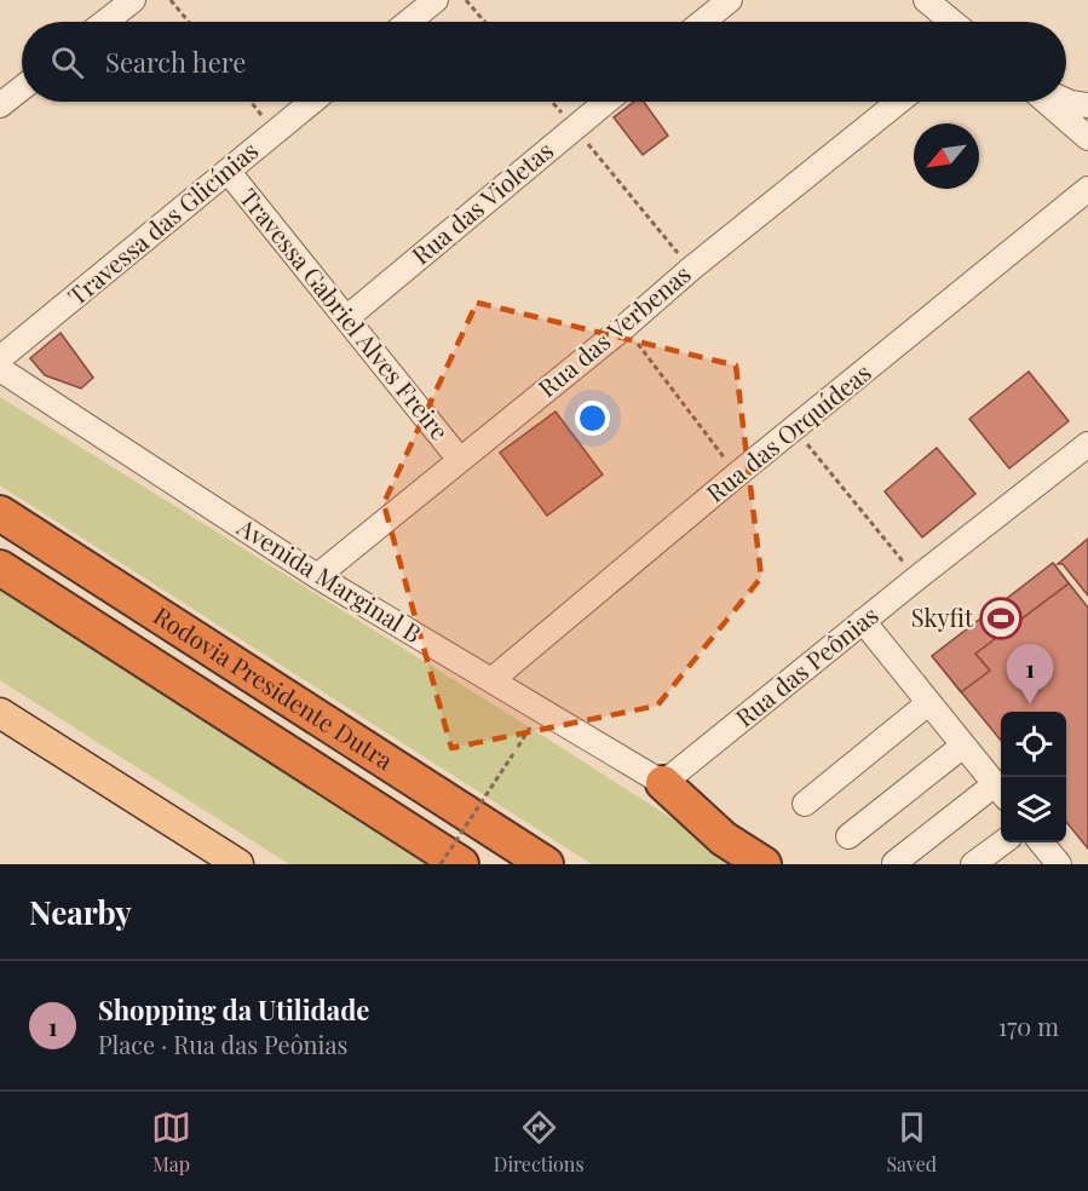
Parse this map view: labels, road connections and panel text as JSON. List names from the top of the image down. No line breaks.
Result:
{"streets":{"highway":["Rodovia Presidente Dutra"],"street":["Rua das Violetas","Travessa das Glicínias","Travessa Gabriel Alves Freire","Rua das Verbenas","Rua das Orquídeas","Avenida Marginal B","Rua das Peônias"]},"crossings":[["Rua das Violetas","Travessa Gabriel Alves Freire"],["Travessa das Glicínias","Travessa Gabriel Alves Freire"],["Travessa Gabriel Alves Freire","Rua das Verbenas"],["Rua das Verbenas","Avenida Marginal B"],["Rua das Orquídeas","Avenida Marginal B"],["Avenida Marginal B","Rua das Peônias"]],"places":{"sports":["Skyfit"]},"north":"bottom left","page":{"search":"Search here","pins":"1","heading":"Nearby","list":[{"mark":"1","name":"Shopping da Utilidade","note":"Place · Rua das Peônias","value":"170 m"}],"nav":["Map","Directions","Saved"]}}
